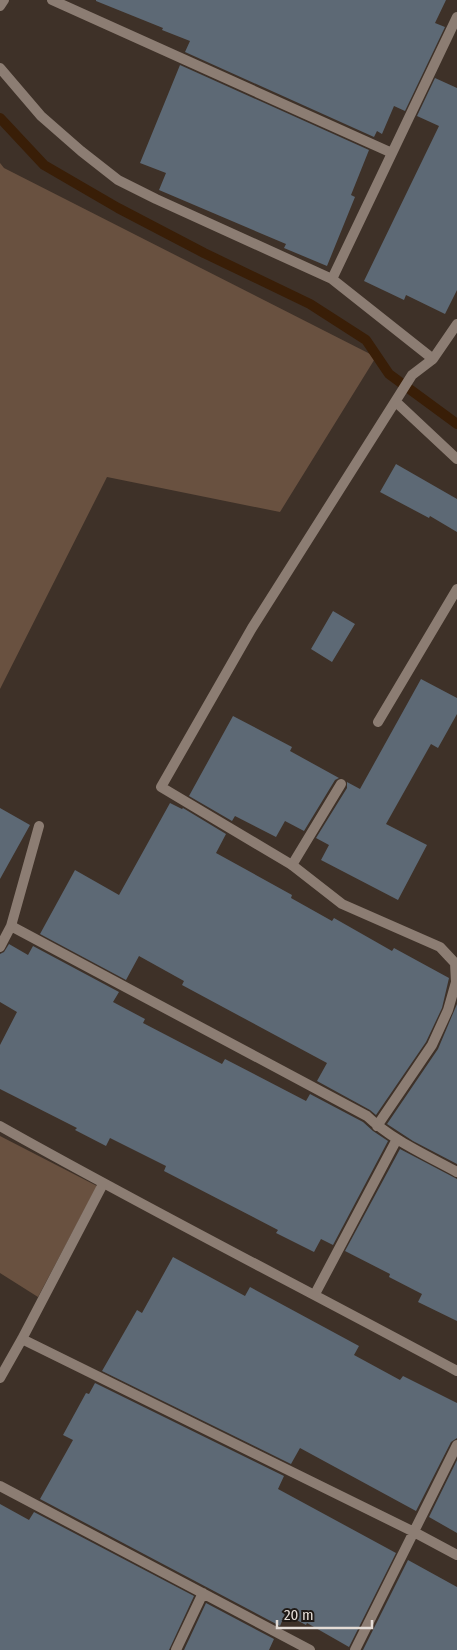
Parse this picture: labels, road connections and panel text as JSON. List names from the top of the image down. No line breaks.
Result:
{"scale_bar":"20 m"}
